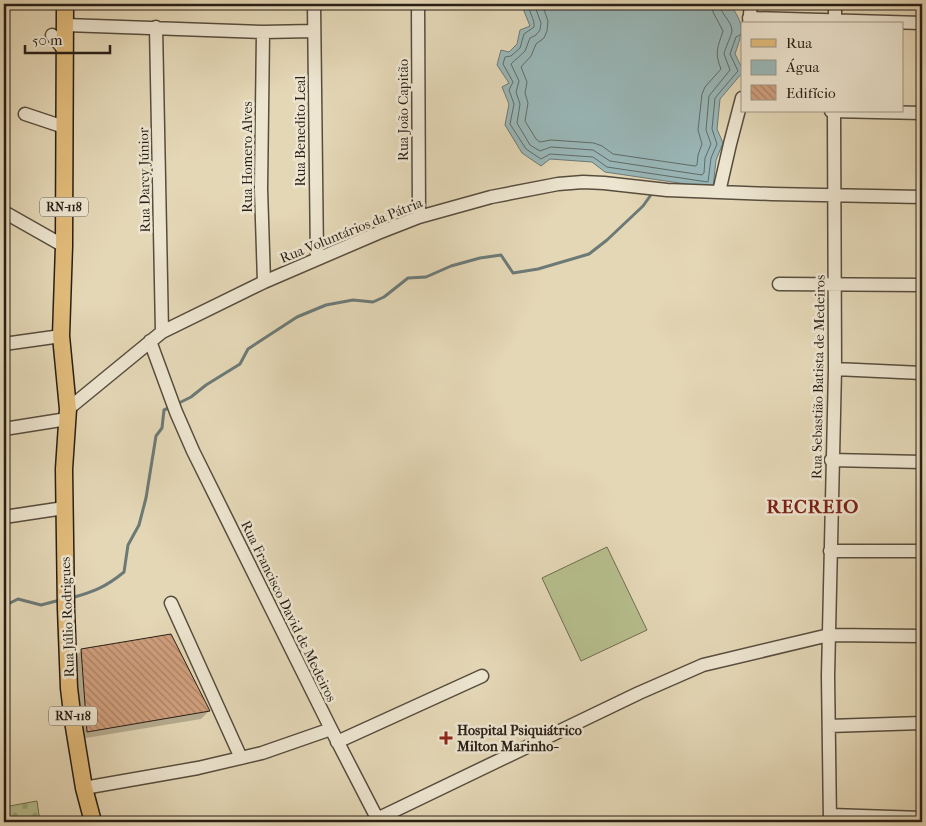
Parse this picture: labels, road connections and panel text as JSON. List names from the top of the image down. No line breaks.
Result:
{"streets":{"main road":["RN-118","Rua Júlio Rodrigues"],"street":["Rua João Capitão","Rua Benedito Leal","Rua Homero Alves","Rua Darcy Júnior","Rua Voluntários da Pátria","Rua Sebastião Batista de Medeiros","Rua Francisco David de Medeiros"]},"crossings":[["Rua João Capitão","Rua Voluntários da Pátria"],["Rua Benedito Leal","Rua Voluntários da Pátria"],["Rua Homero Alves","Rua Voluntários da Pátria"],["Rua Darcy Júnior","Rua Voluntários da Pátria"],["RN-118","Rua Voluntários da Pátria"],["RN-118","Rua Júlio Rodrigues"],["Rua Voluntários da Pátria","Rua Sebastião Batista de Medeiros"],["Rua Voluntários da Pátria","Rua Francisco David de Medeiros"],["Rua Voluntários da Pátria","Rua Júlio Rodrigues"]],"districts":["RECREIO"],"places":{"health":["Hospital Psiquiátrico Milton Marinho-"]},"legend":["Rua","Água","Edifício"],"scale_bar":"50 m"}
